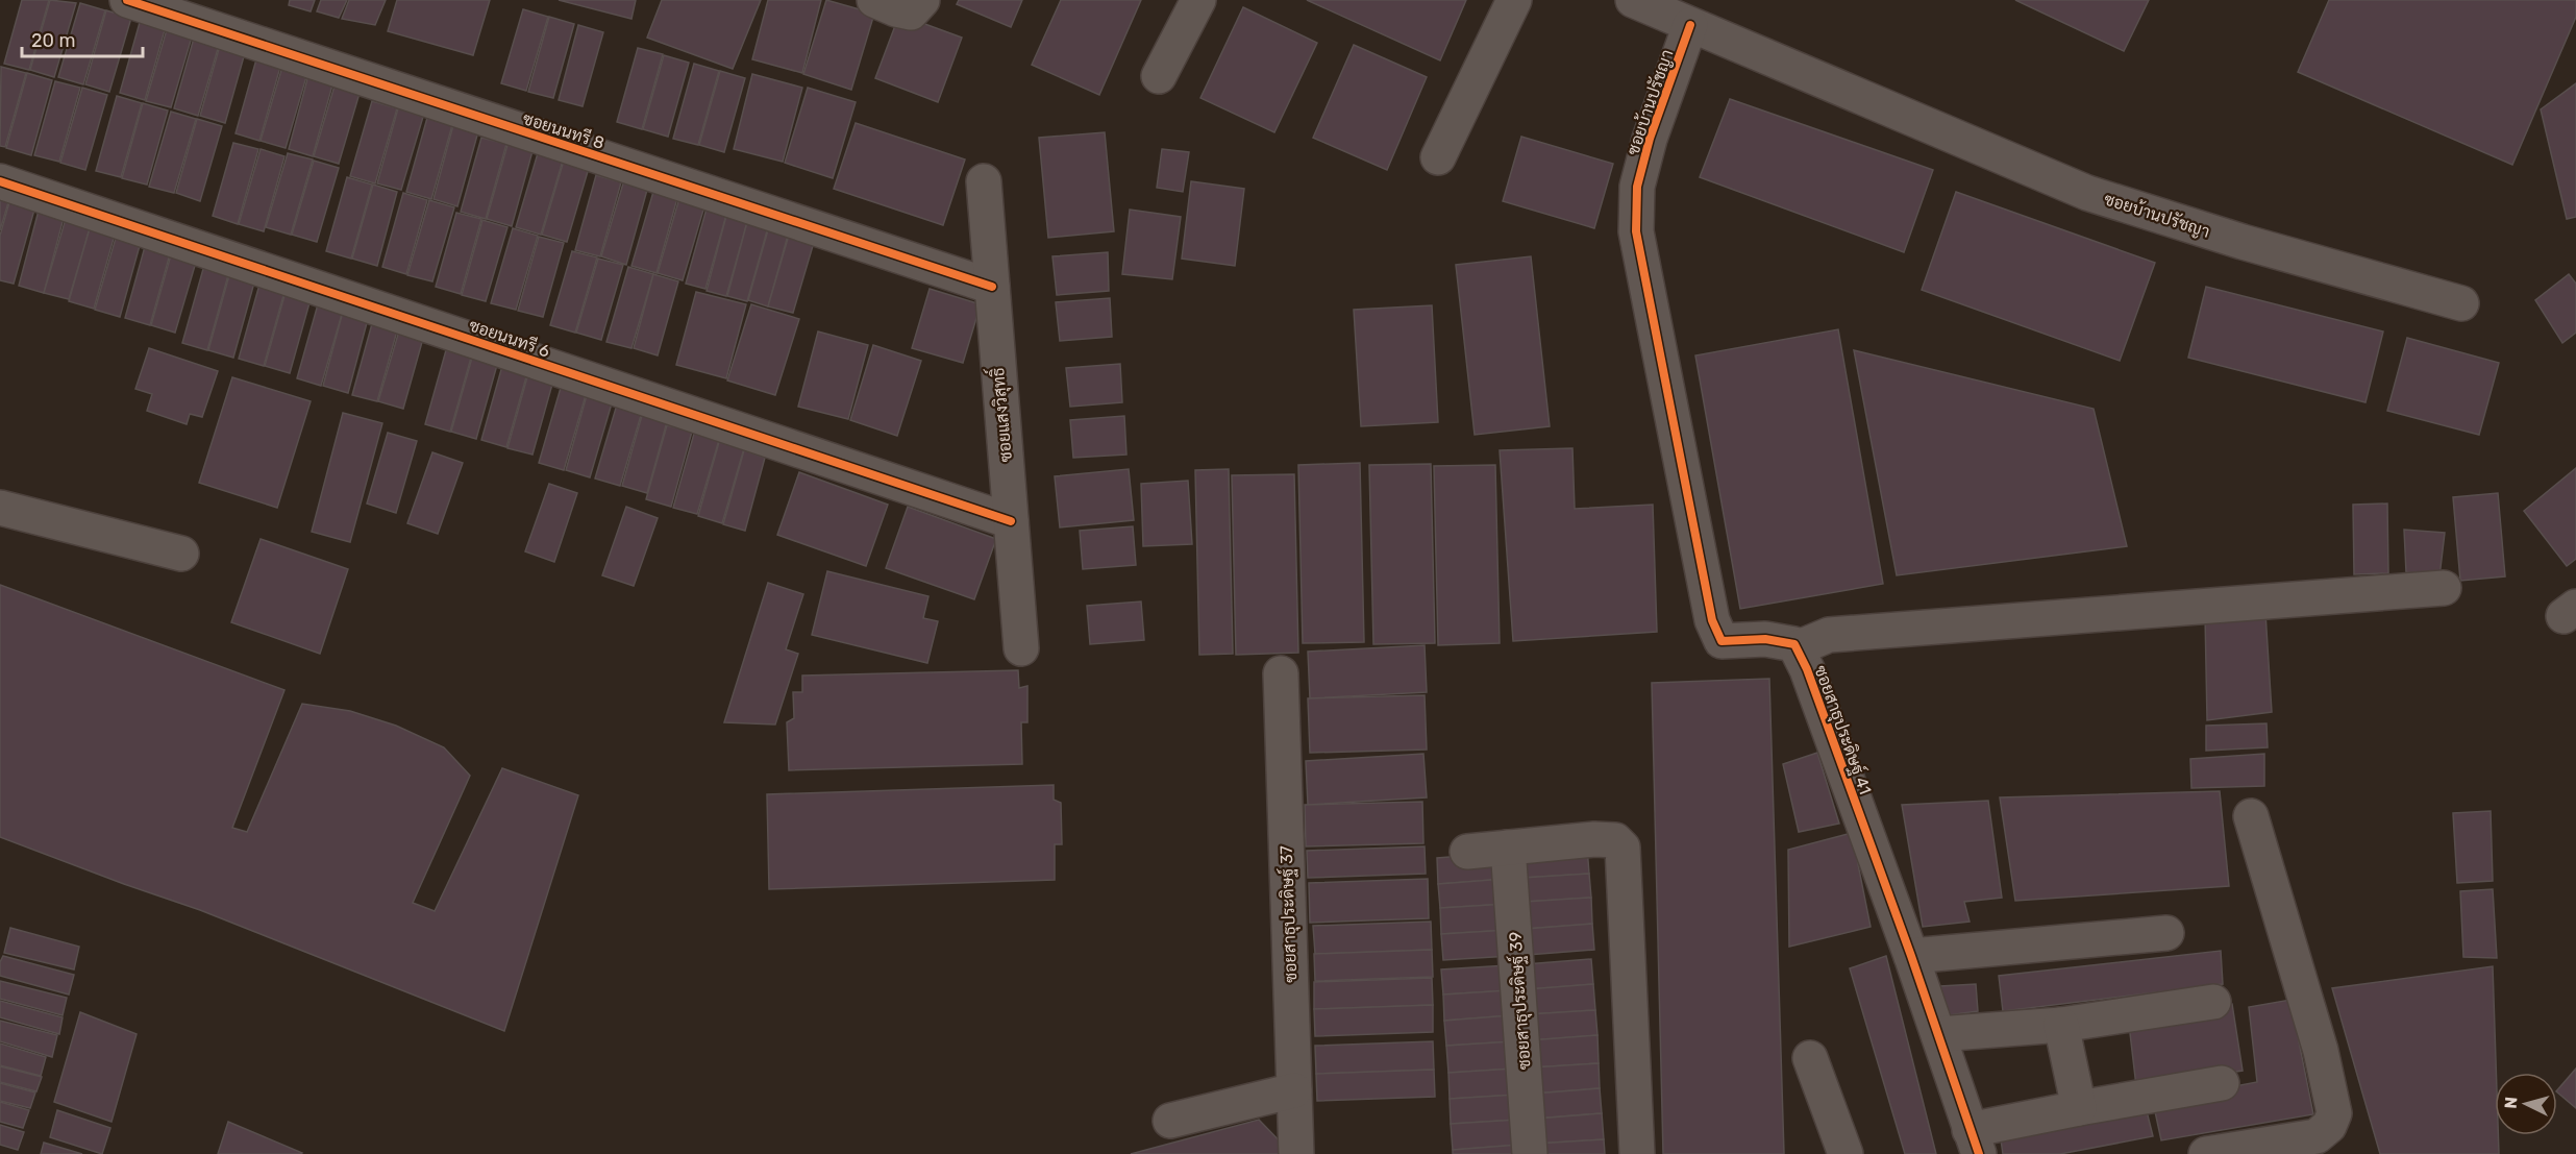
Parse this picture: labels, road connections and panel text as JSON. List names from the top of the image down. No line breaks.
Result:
{"streets":{"street":["ซอยบ้านปรัชญา","ซอยนนทรี 8","ซอยนนทรี 6","ซอยแสงวิสุทธิ์","ซอยสาธุประดิษฐ์ 41","ซอยสาธุประดิษฐ์ 37","ซอยสาธุประดิษฐ์ 39"]},"crossings":[["ซอยบ้านปรัชญา","ซอยสาธุประดิษฐ์ 41"],["ซอยนนทรี 8","ซอยแสงวิสุทธิ์"],["ซอยนนทรี 6","ซอยแสงวิสุทธิ์"]],"scale_bar":"20 m","north":"left"}
